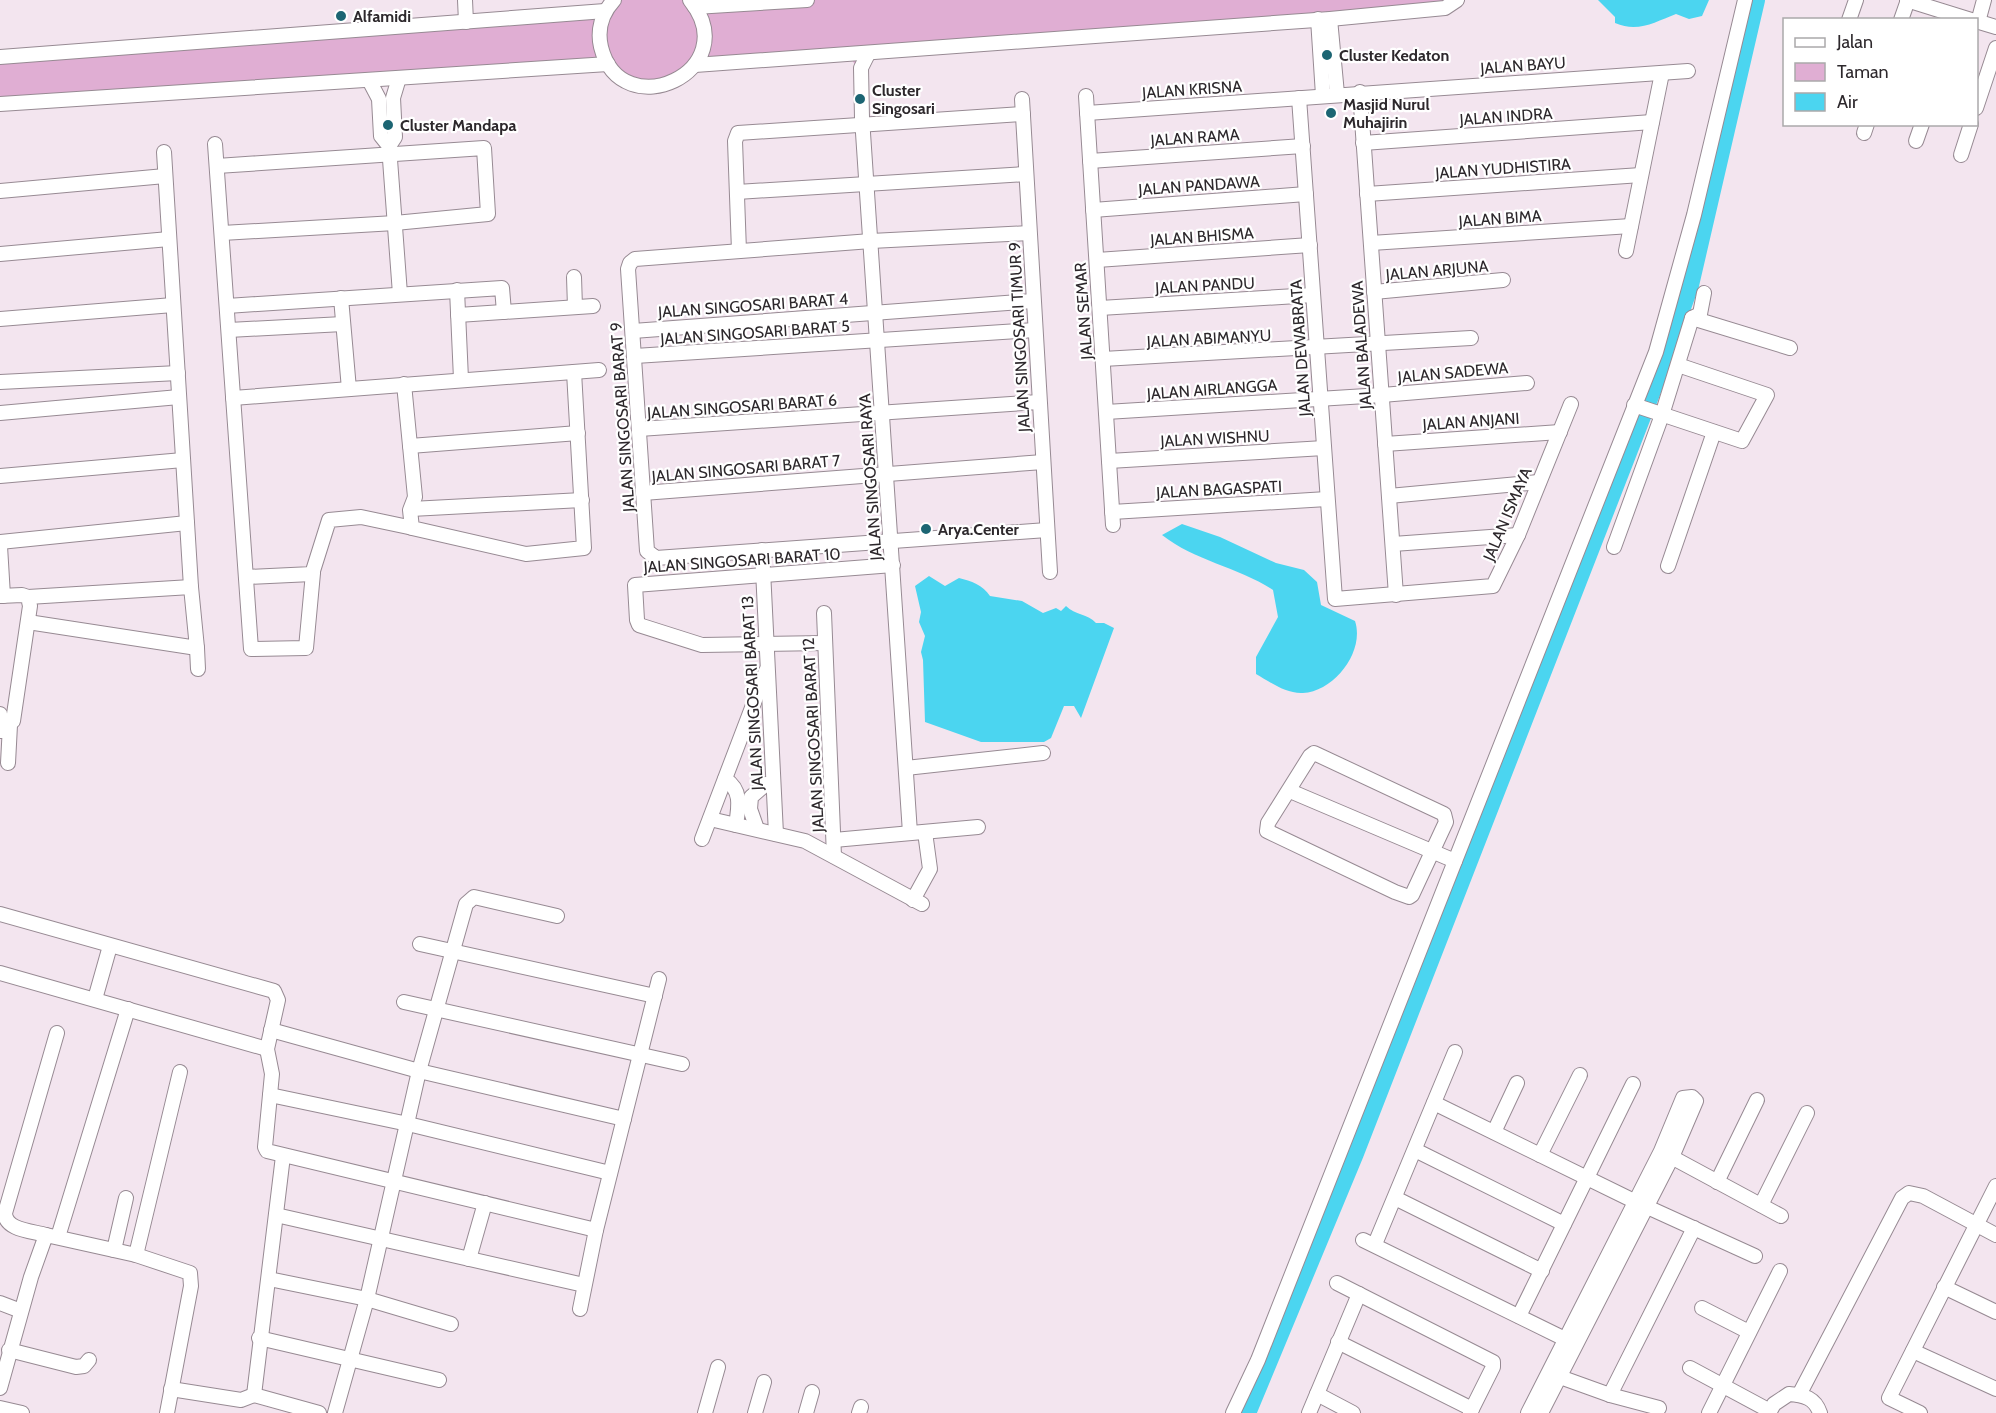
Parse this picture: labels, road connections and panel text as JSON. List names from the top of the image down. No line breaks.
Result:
{"streets":{"street":["JALAN BAYU","JALAN KRISNA","JALAN INDRA","JALAN RAMA","JALAN YUDHISTIRA","JALAN PANDAWA","JALAN BIMA","JALAN BHISMA","JALAN ARJUNA","JALAN PANDU","JALAN SINGOSARI BARAT 4","JALAN SEMAR","JALAN SINGOSARI BARAT 5","JALAN SINGOSARI TIMUR 9","JALAN ABIMANYU","JALAN BALADEWA","JALAN DEWABRATA","JALAN SADEWA","JALAN AIRLANGGA","JALAN SINGOSARI BARAT 6","JALAN SINGOSARI BARAT 9","JALAN ANJANI","JALAN WISHNU","JALAN SINGOSARI BARAT 7","JALAN SINGOSARI RAYA","JALAN BAGASPATI","JALAN ISMAYA","JALAN SINGOSARI BARAT 10","JALAN SINGOSARI BARAT 13","JALAN SINGOSARI BARAT 12"]},"crossings":[["JALAN BAYU","JALAN KRISNA"],["JALAN BAYU","JALAN BALADEWA"],["JALAN KRISNA","JALAN SEMAR"],["JALAN KRISNA","JALAN DEWABRATA"],["JALAN INDRA","JALAN BALADEWA"],["JALAN RAMA","JALAN SEMAR"],["JALAN RAMA","JALAN DEWABRATA"],["JALAN YUDHISTIRA","JALAN BALADEWA"],["JALAN PANDAWA","JALAN SEMAR"],["JALAN PANDAWA","JALAN DEWABRATA"],["JALAN BIMA","JALAN BALADEWA"],["JALAN BHISMA","JALAN SEMAR"],["JALAN BHISMA","JALAN DEWABRATA"],["JALAN ARJUNA","JALAN BALADEWA"],["JALAN PANDU","JALAN SEMAR"],["JALAN PANDU","JALAN DEWABRATA"],["JALAN SINGOSARI BARAT 4","JALAN SINGOSARI TIMUR 9"],["JALAN SINGOSARI BARAT 4","JALAN SINGOSARI BARAT 9"],["JALAN SINGOSARI BARAT 4","JALAN SINGOSARI RAYA"],["JALAN SEMAR","JALAN ABIMANYU"],["JALAN SEMAR","JALAN AIRLANGGA"],["JALAN SEMAR","JALAN WISHNU"],["JALAN SEMAR","JALAN BAGASPATI"],["JALAN SINGOSARI BARAT 5","JALAN SINGOSARI TIMUR 9"],["JALAN SINGOSARI BARAT 5","JALAN SINGOSARI BARAT 9"],["JALAN SINGOSARI BARAT 5","JALAN SINGOSARI RAYA"],["JALAN SINGOSARI TIMUR 9","JALAN SINGOSARI BARAT 6"],["JALAN SINGOSARI TIMUR 9","JALAN SINGOSARI BARAT 7"],["JALAN ABIMANYU","JALAN BALADEWA"],["JALAN ABIMANYU","JALAN DEWABRATA"],["JALAN BALADEWA","JALAN SADEWA"],["JALAN BALADEWA","JALAN ANJANI"],["JALAN BALADEWA","JALAN ISMAYA"],["JALAN DEWABRATA","JALAN SADEWA"],["JALAN DEWABRATA","JALAN AIRLANGGA"],["JALAN DEWABRATA","JALAN WISHNU"],["JALAN DEWABRATA","JALAN BAGASPATI"],["JALAN DEWABRATA","JALAN ISMAYA"],["JALAN SADEWA","JALAN AIRLANGGA"],["JALAN SINGOSARI BARAT 6","JALAN SINGOSARI BARAT 9"],["JALAN SINGOSARI BARAT 6","JALAN SINGOSARI RAYA"],["JALAN SINGOSARI BARAT 9","JALAN SINGOSARI BARAT 7"],["JALAN SINGOSARI BARAT 9","JALAN SINGOSARI BARAT 13"],["JALAN ANJANI","JALAN ISMAYA"],["JALAN SINGOSARI BARAT 7","JALAN SINGOSARI RAYA"],["JALAN SINGOSARI RAYA","JALAN SINGOSARI BARAT 10"],["JALAN SINGOSARI BARAT 10","JALAN SINGOSARI BARAT 13"]],"places":["Alfamidi","Cluster Kedaton","Cluster Singosari","Masjid Nurul Muhajirin","Cluster Mandapa","Arya.Center"],"legend":["Jalan","Taman","Air"]}
